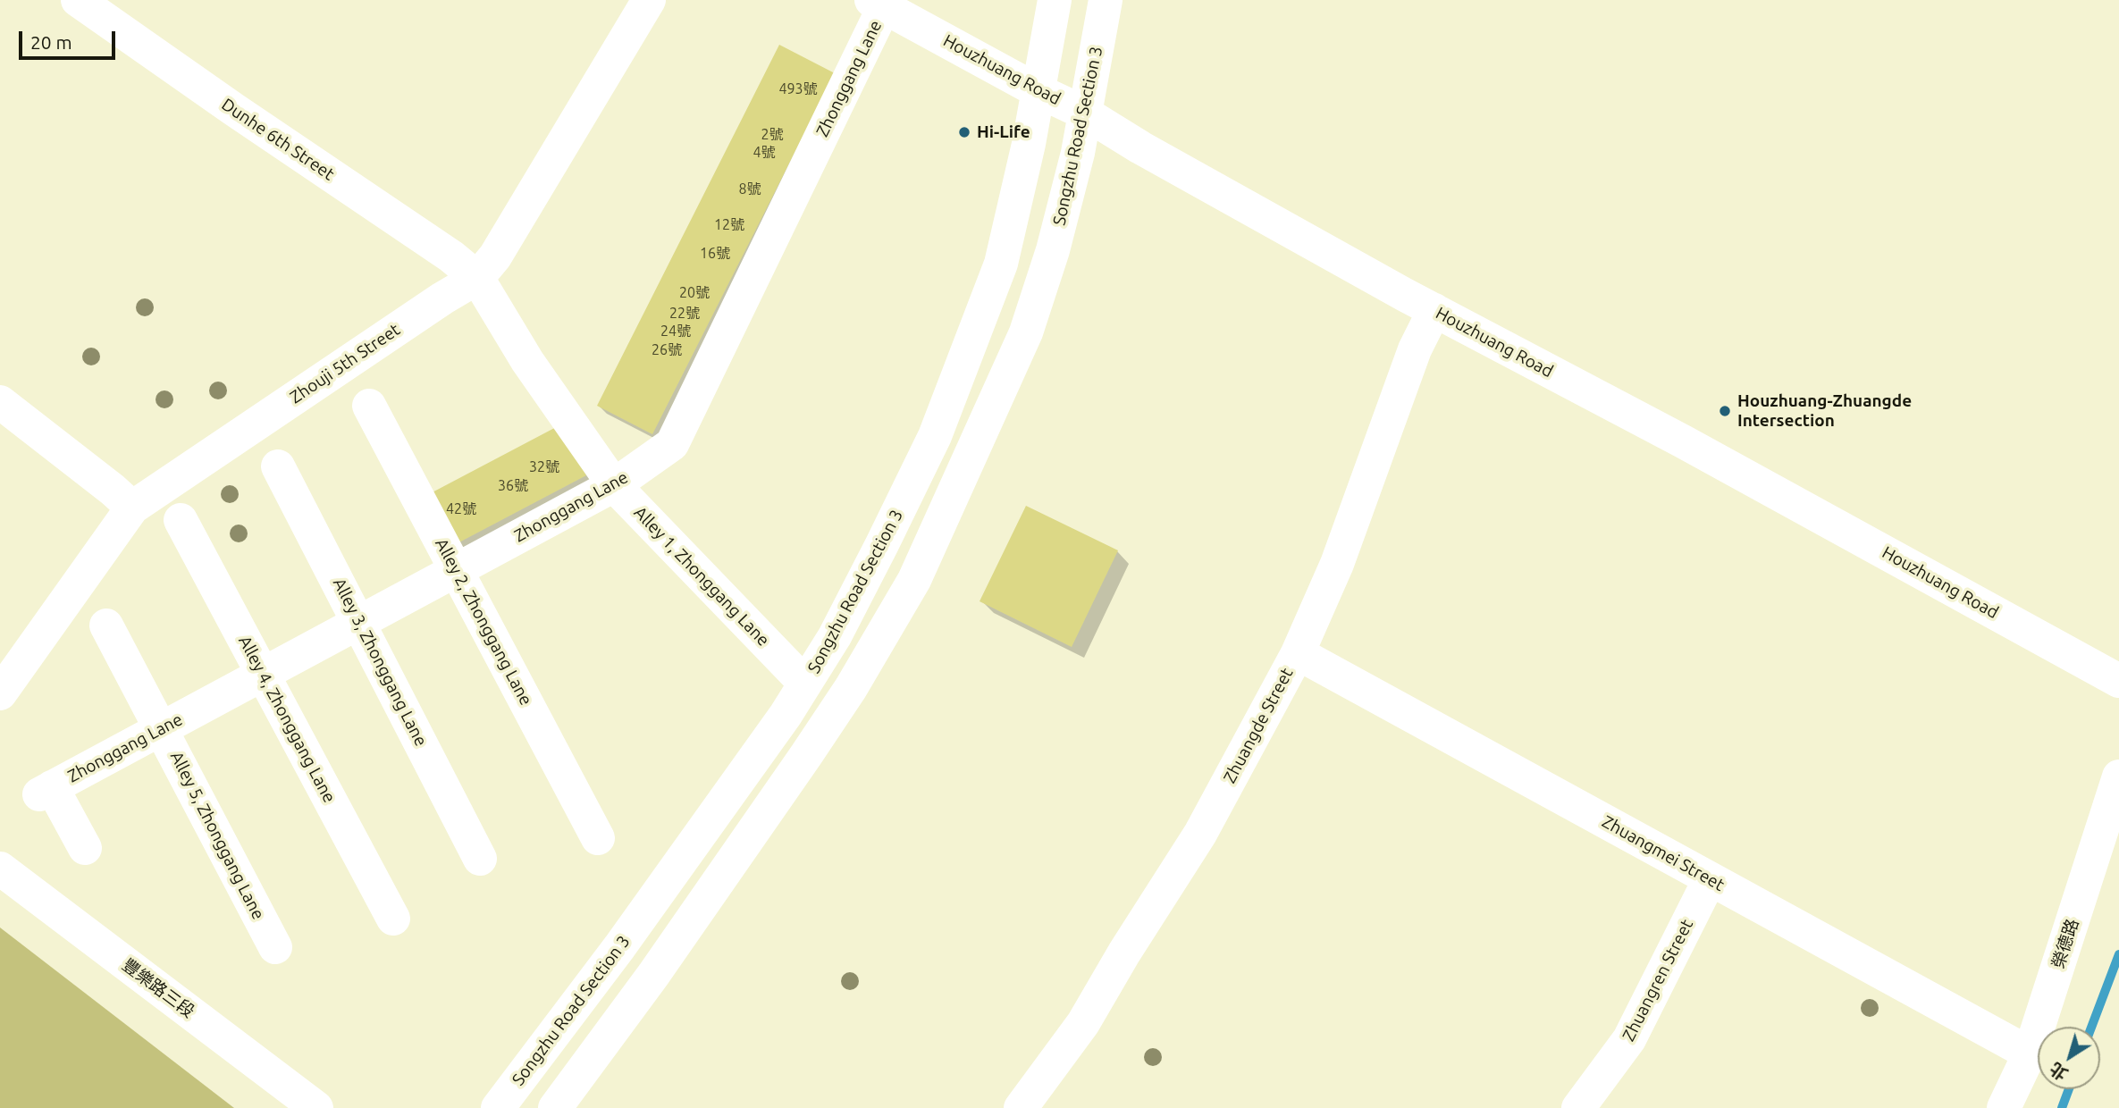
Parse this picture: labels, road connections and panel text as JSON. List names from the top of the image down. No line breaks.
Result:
{"streets":{"street":["Houzhuang Road","Zhonggang Lane","Songzhu Road Section 3","Dunhe 6th Street","Zhouji 5th Street","Alley 1, Zhonggang Lane","Alley 2, Zhonggang Lane","Alley 3, Zhonggang Lane","Alley 4, Zhonggang Lane","Zhuangde Street","Alley 5, Zhonggang Lane","Zhuangmei Street","榮德路","Zhuangren Street","豐樂路三段"]},"crossings":[["Houzhuang Road","Zhonggang Lane"],["Houzhuang Road","Songzhu Road Section 3"],["Houzhuang Road","Zhuangde Street"],["Zhonggang Lane","Alley 1, Zhonggang Lane"],["Zhonggang Lane","Alley 2, Zhonggang Lane"],["Zhonggang Lane","Alley 3, Zhonggang Lane"],["Zhonggang Lane","Alley 4, Zhonggang Lane"],["Zhonggang Lane","Alley 5, Zhonggang Lane"],["Songzhu Road Section 3","Alley 1, Zhonggang Lane"],["Dunhe 6th Street","Zhouji 5th Street"],["Dunhe 6th Street","Alley 1, Zhonggang Lane"],["Zhouji 5th Street","Alley 1, Zhonggang Lane"],["Zhuangde Street","Zhuangmei Street"],["Zhuangmei Street","榮德路"],["Zhuangmei Street","Zhuangren Street"]],"places":["Hi-Life","Houzhuang-Zhuangde Intersection"],"house_numbers":["493號","2號","4號","8號","12號","16號","20號","22號","24號","26號","32號","36號","42號"],"scale_bar":"20 m","north":"bottom left"}
